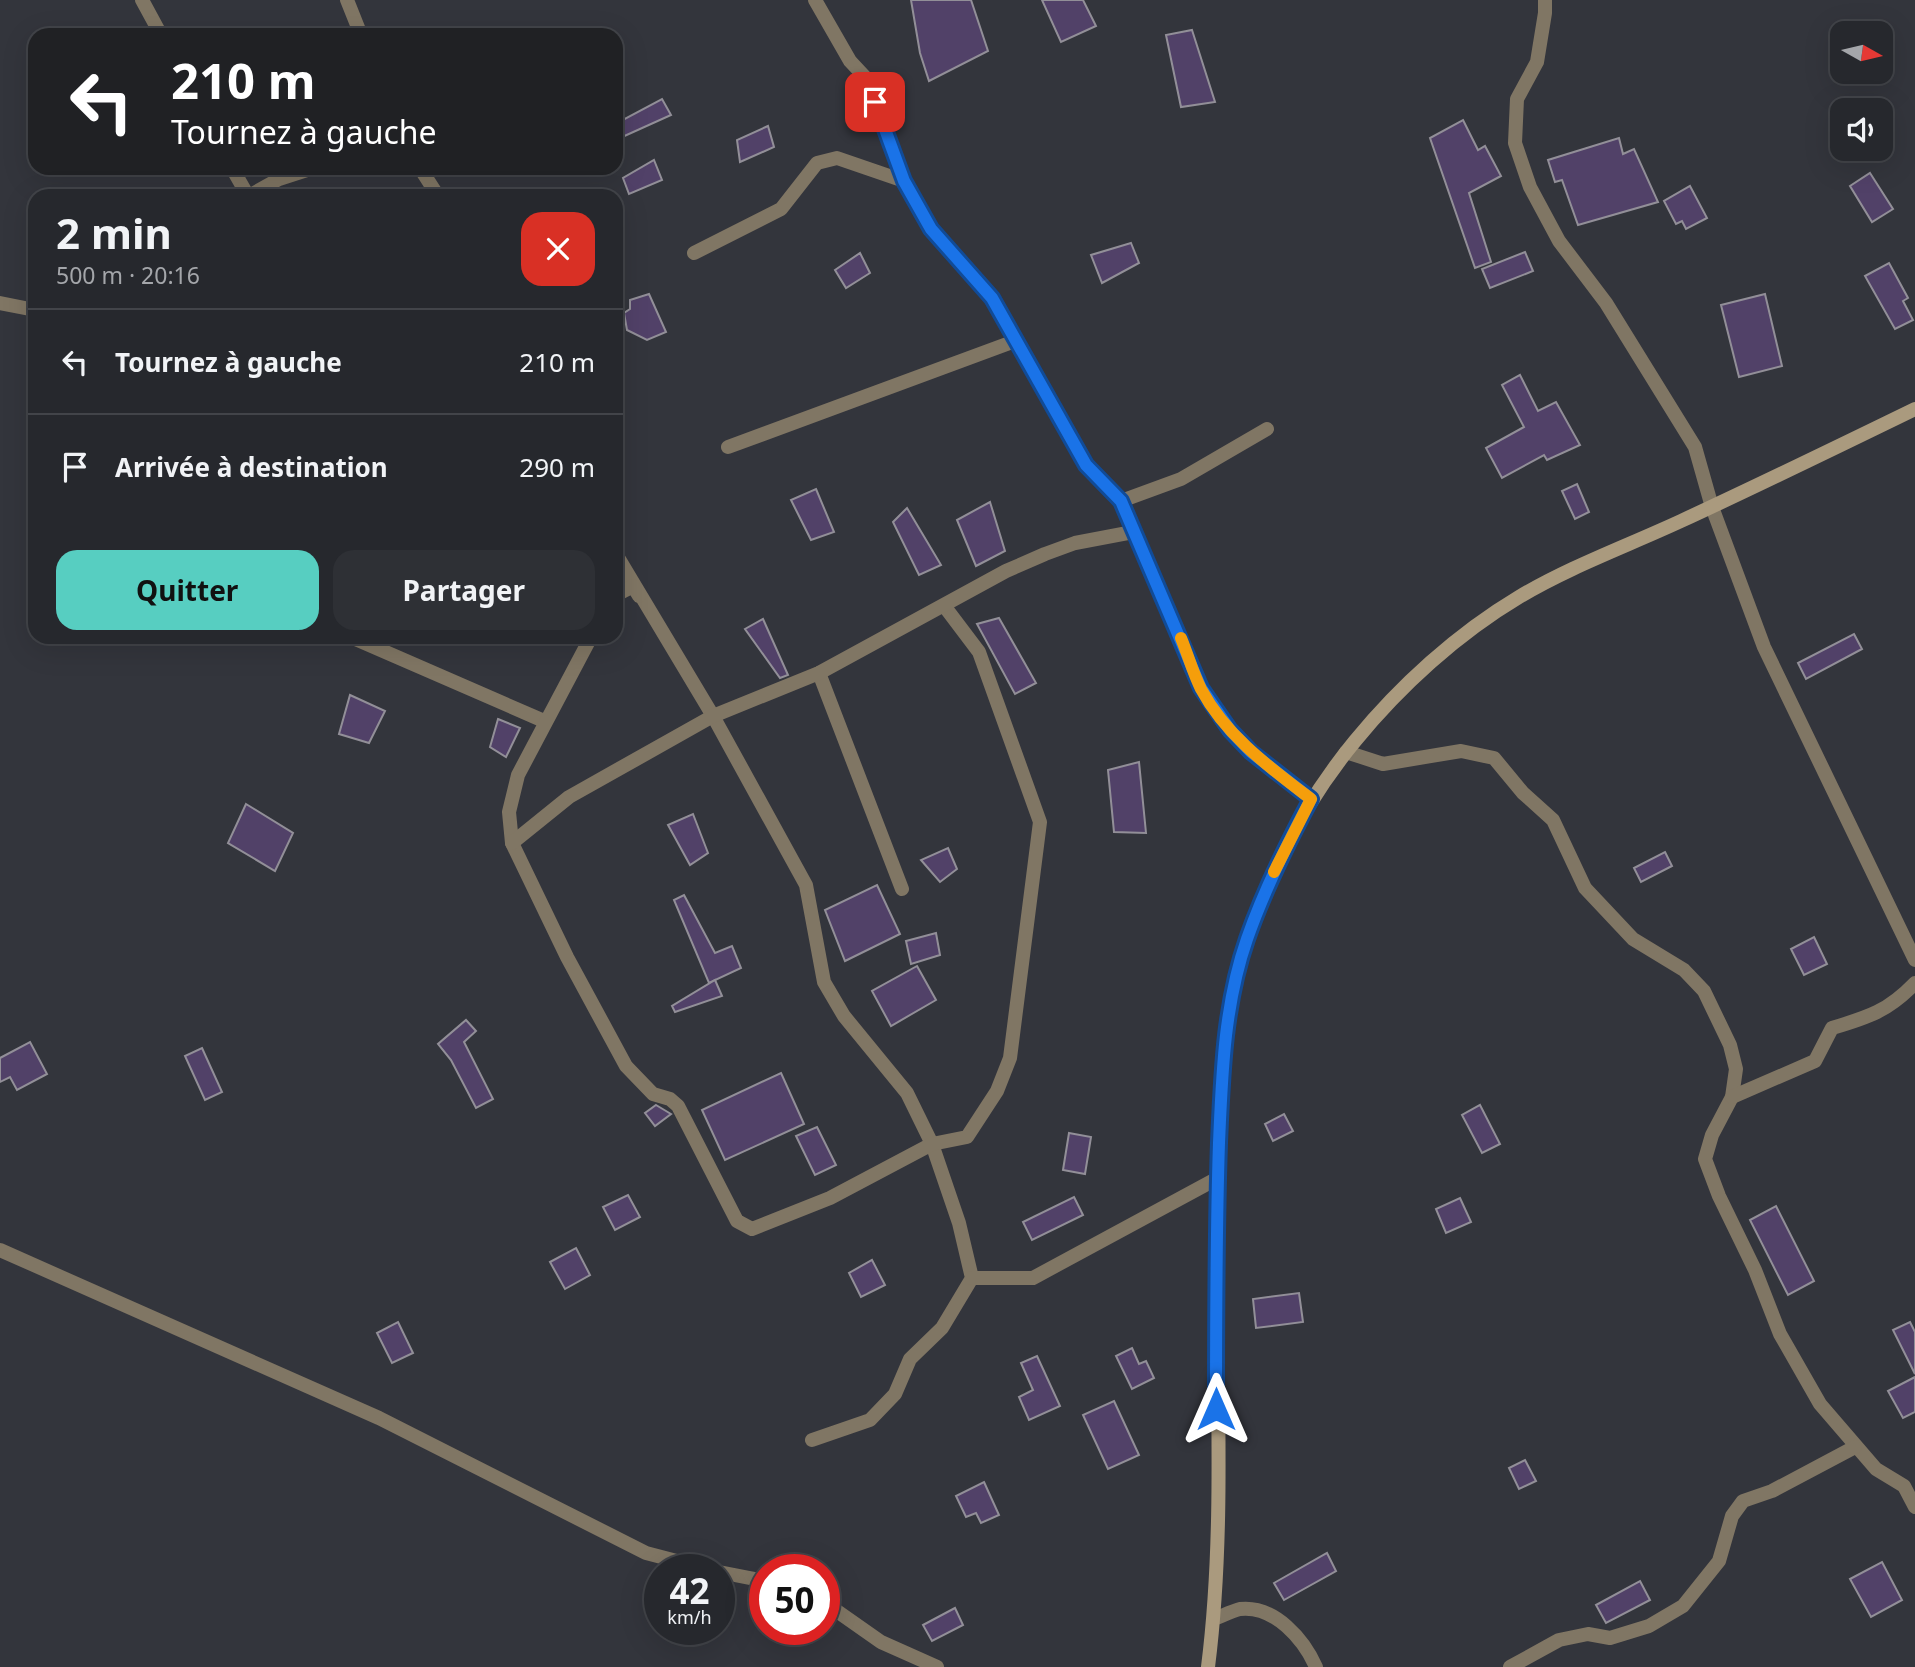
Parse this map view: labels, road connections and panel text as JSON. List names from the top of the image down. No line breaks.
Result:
{"north":"right","page":{"turn":["210 m","Tournez à gauche"],"heading":["2 min","500 m · 20:16"],"list":[{"name":"Tournez à gauche","value":"210 m"},{"name":"Arrivée à destination","value":"290 m"}],"buttons":["Quitter","Partager"],"speed":"42 km/h","limit":"50"}}
